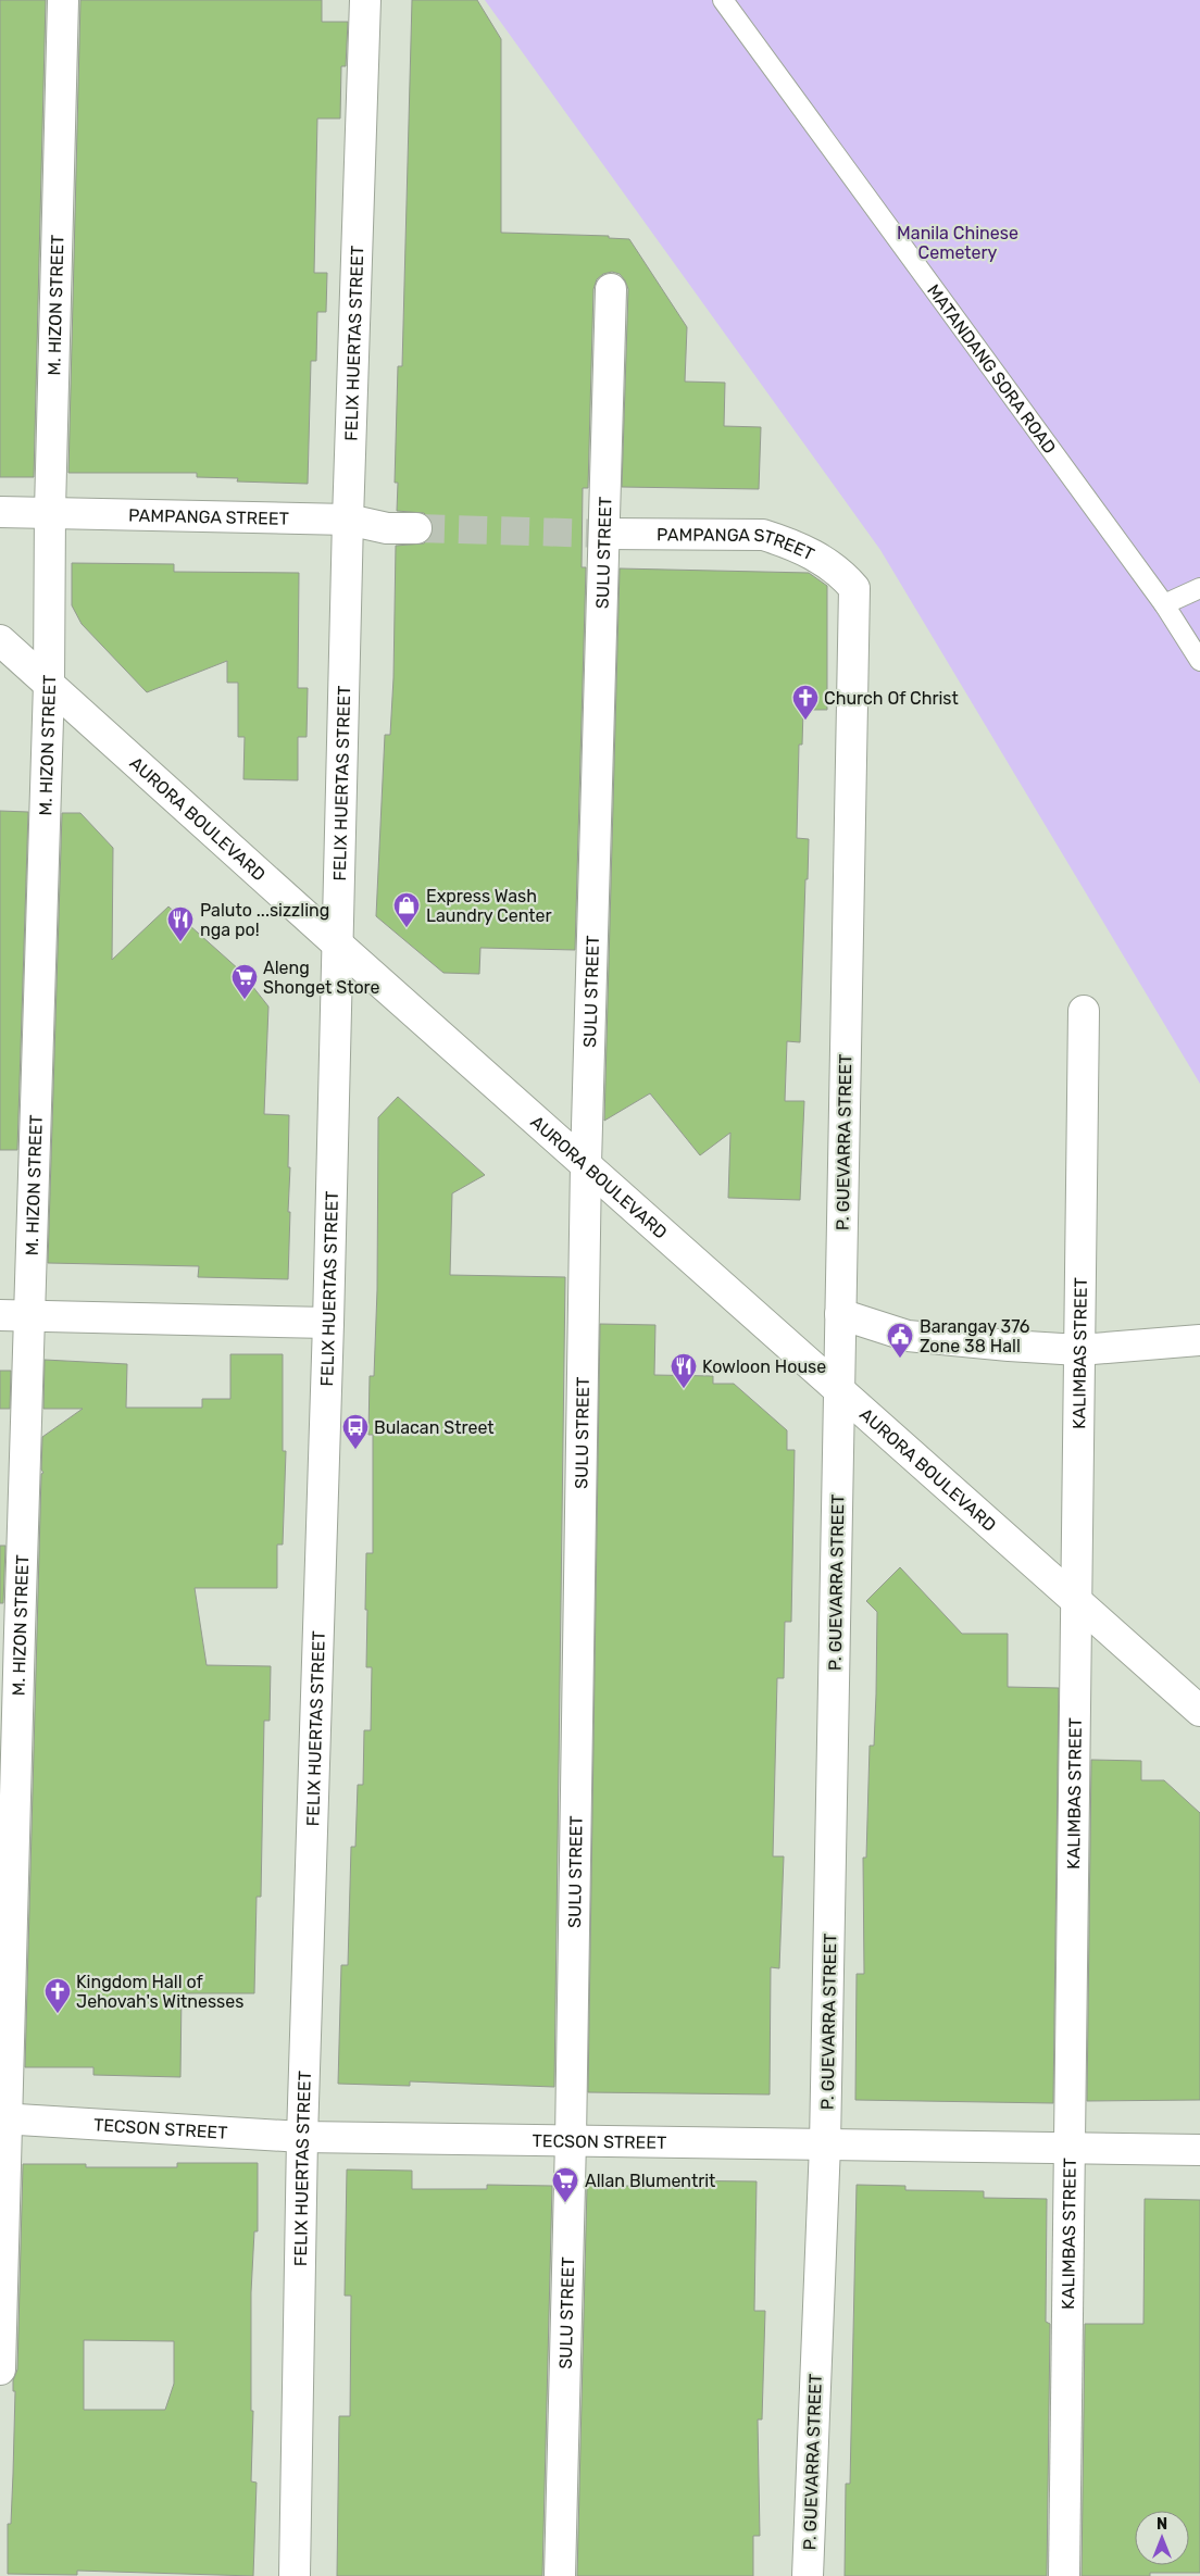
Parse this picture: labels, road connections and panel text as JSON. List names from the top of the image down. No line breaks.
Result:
{"streets":{"street":["M. HIZON STREET","FELIX HUERTAS STREET","PAMPANGA STREET","SULU STREET","AURORA BOULEVARD","P. GUEVARRA STREET","KALIMBAS STREET","TECSON STREET"],"lane":["MATANDANG SORA ROAD"]},"crossings":[["M. HIZON STREET","PAMPANGA STREET"],["M. HIZON STREET","AURORA BOULEVARD"],["M. HIZON STREET","TECSON STREET"],["FELIX HUERTAS STREET","PAMPANGA STREET"],["FELIX HUERTAS STREET","AURORA BOULEVARD"],["FELIX HUERTAS STREET","TECSON STREET"],["PAMPANGA STREET","SULU STREET"],["PAMPANGA STREET","P. GUEVARRA STREET"],["SULU STREET","AURORA BOULEVARD"],["SULU STREET","TECSON STREET"],["AURORA BOULEVARD","P. GUEVARRA STREET"],["AURORA BOULEVARD","KALIMBAS STREET"],["P. GUEVARRA STREET","TECSON STREET"],["KALIMBAS STREET","TECSON STREET"]],"parks":["Manila Chinese Cemetery"],"places":{"church":["Church Of Christ","Kingdom Hall of Jehovah's Witnesses"],"shop":["Express Wash Laundry Center"],"restaurant":["Paluto ...sizzling nga po!","Kowloon House"],"supermarket":["Aleng Shonget Store","Allan Blumentrit"],"public building":["Barangay 376 Zone 38 Hall"],"bus stop":["Bulacan Street"]},"north":"top"}
